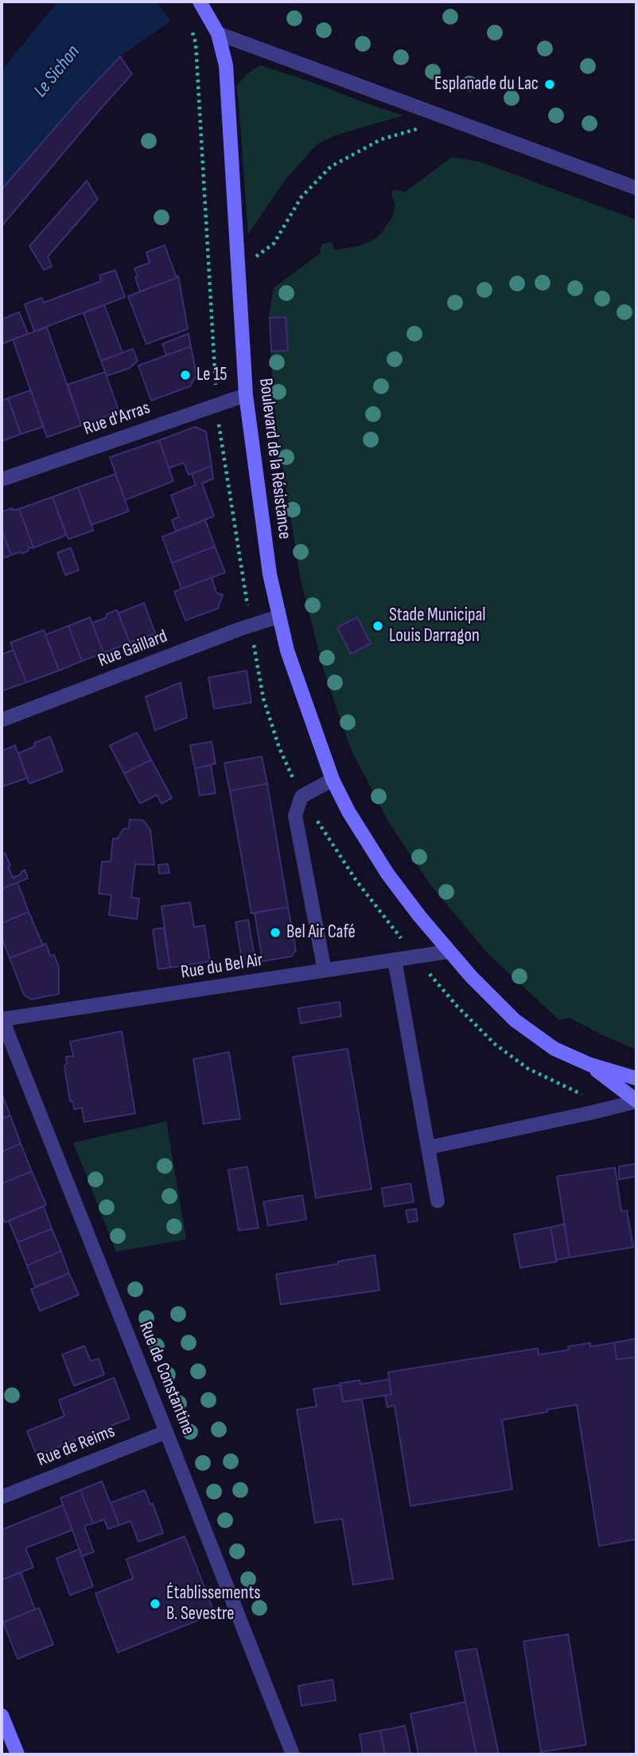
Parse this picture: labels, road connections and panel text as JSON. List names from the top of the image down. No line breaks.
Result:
{"streets":{"street":["Rue d'Arras","Boulevard de la Résistance","Rue Gaillard","Rue du Bel Air","Rue de Constantine","Rue de Reims"]},"crossings":[["Rue d'Arras","Boulevard de la Résistance"],["Boulevard de la Résistance","Rue Gaillard"],["Boulevard de la Résistance","Rue du Bel Air"],["Rue du Bel Air","Rue de Constantine"],["Rue de Constantine","Rue de Reims"]],"water":["Le Sichon"],"places":["Esplanade du Lac","Le 15","Stade Municipal Louis Darragon","Bel Air Café","Établissements B. Sevestre"]}
